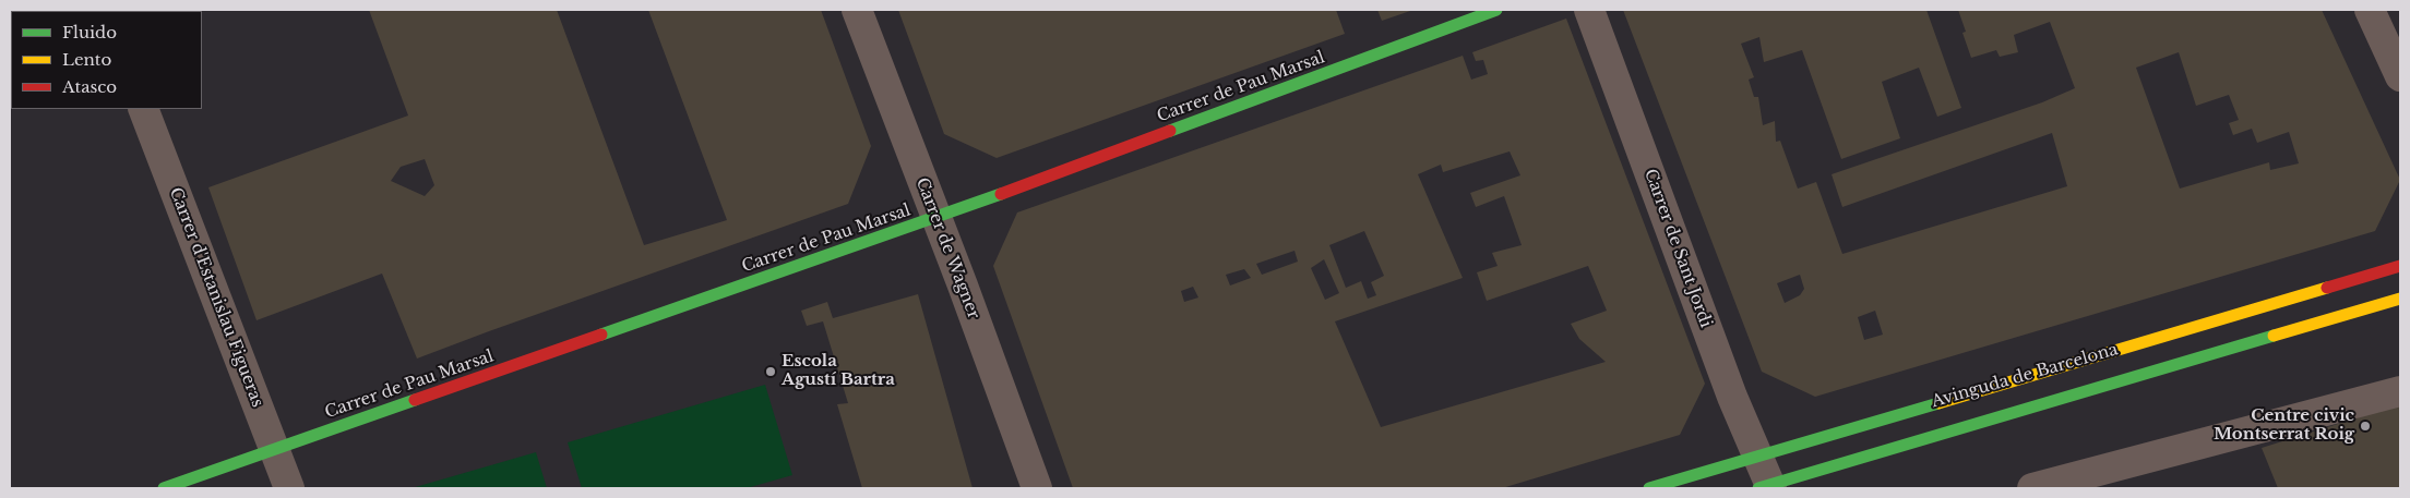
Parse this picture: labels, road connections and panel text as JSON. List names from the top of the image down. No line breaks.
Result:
{"streets":{"street":["Carrer de Pau Marsal","Carrer de Wagner","Carrer de Sant Jordi","Carrer d'Estanislau Figueras","Avinguda de Barcelona"]},"crossings":[["Carrer de Pau Marsal","Carrer de Wagner"],["Carrer de Pau Marsal","Carrer d'Estanislau Figueras"],["Carrer de Sant Jordi","Avinguda de Barcelona"]],"places":["Escola Agustí Bartra","Centre civic Montserrat Roig"],"legend":["Fluido","Lento","Atasco"]}
